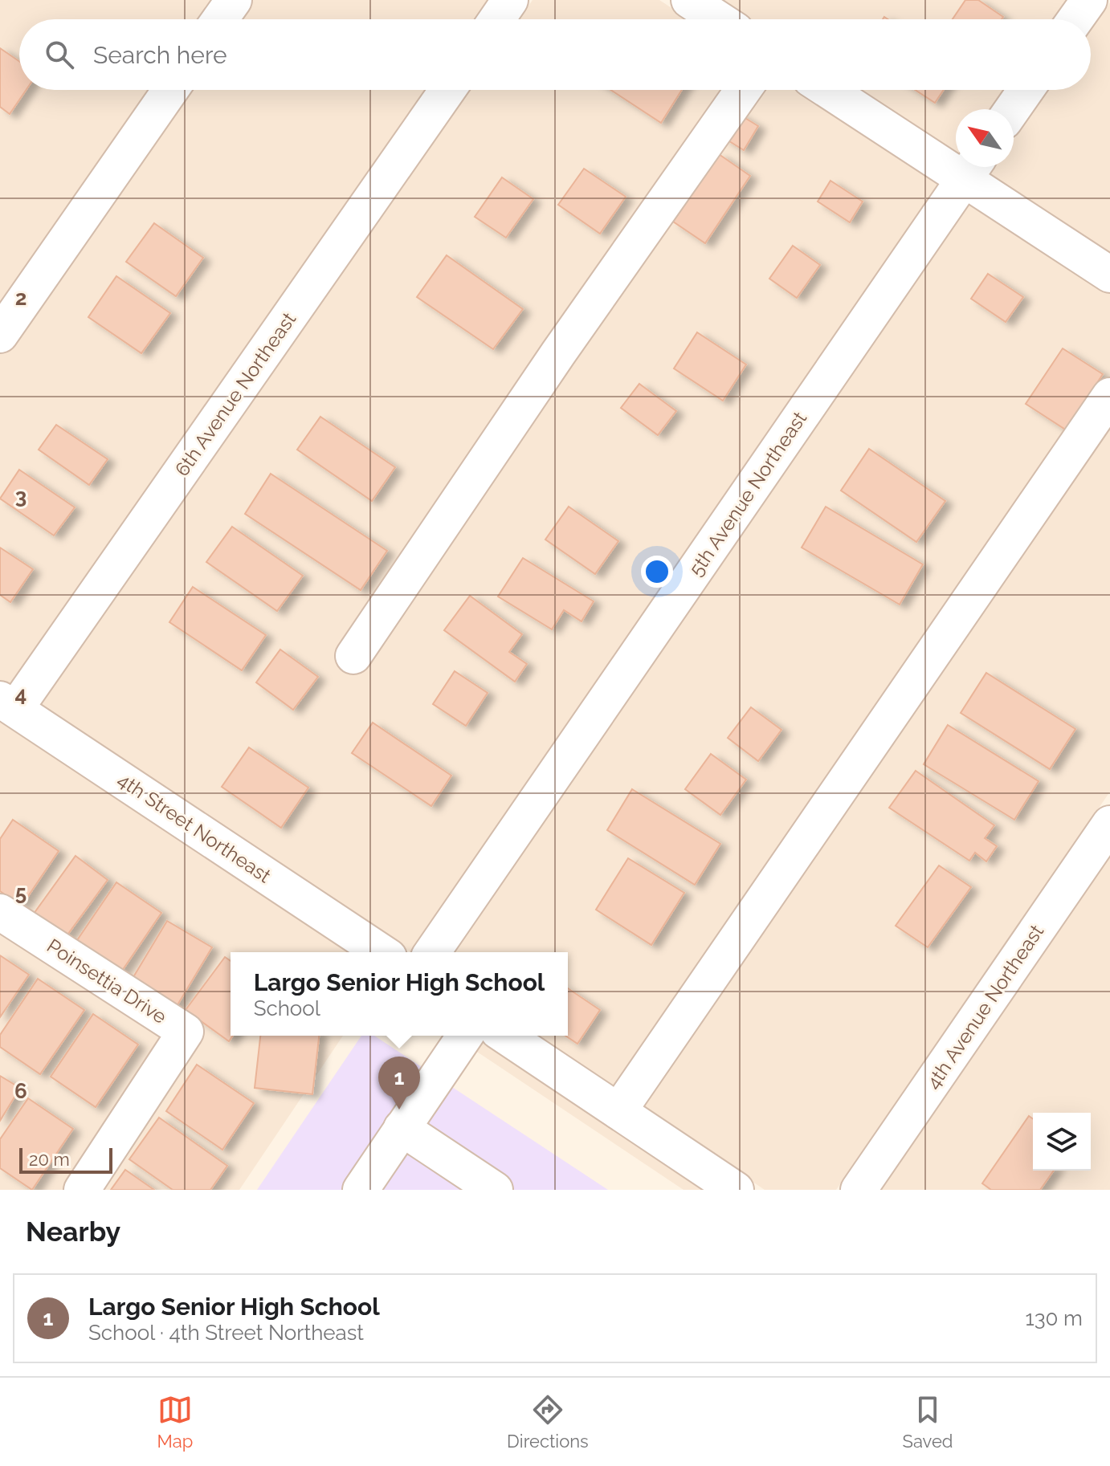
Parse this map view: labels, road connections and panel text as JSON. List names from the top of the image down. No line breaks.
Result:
{"streets":{"street":["6th Avenue Northeast","5th Avenue Northeast","4th Street Northeast","Poinsettia Drive","4th Avenue Northeast"]},"crossings":[["6th Avenue Northeast","4th Street Northeast"]],"scale_bar":"20 m","north":"top left","page":{"search":"Search here","popup":["Largo Senior High School","School"],"pins":"1","scale":"20 m","heading":"Nearby","list":[{"mark":"1","name":"Largo Senior High School","note":"School · 4th Street Northeast","value":"130 m"}],"nav":["Map","Directions","Saved"]},"grid":{"rows":["2","3","4","5","6"]}}
